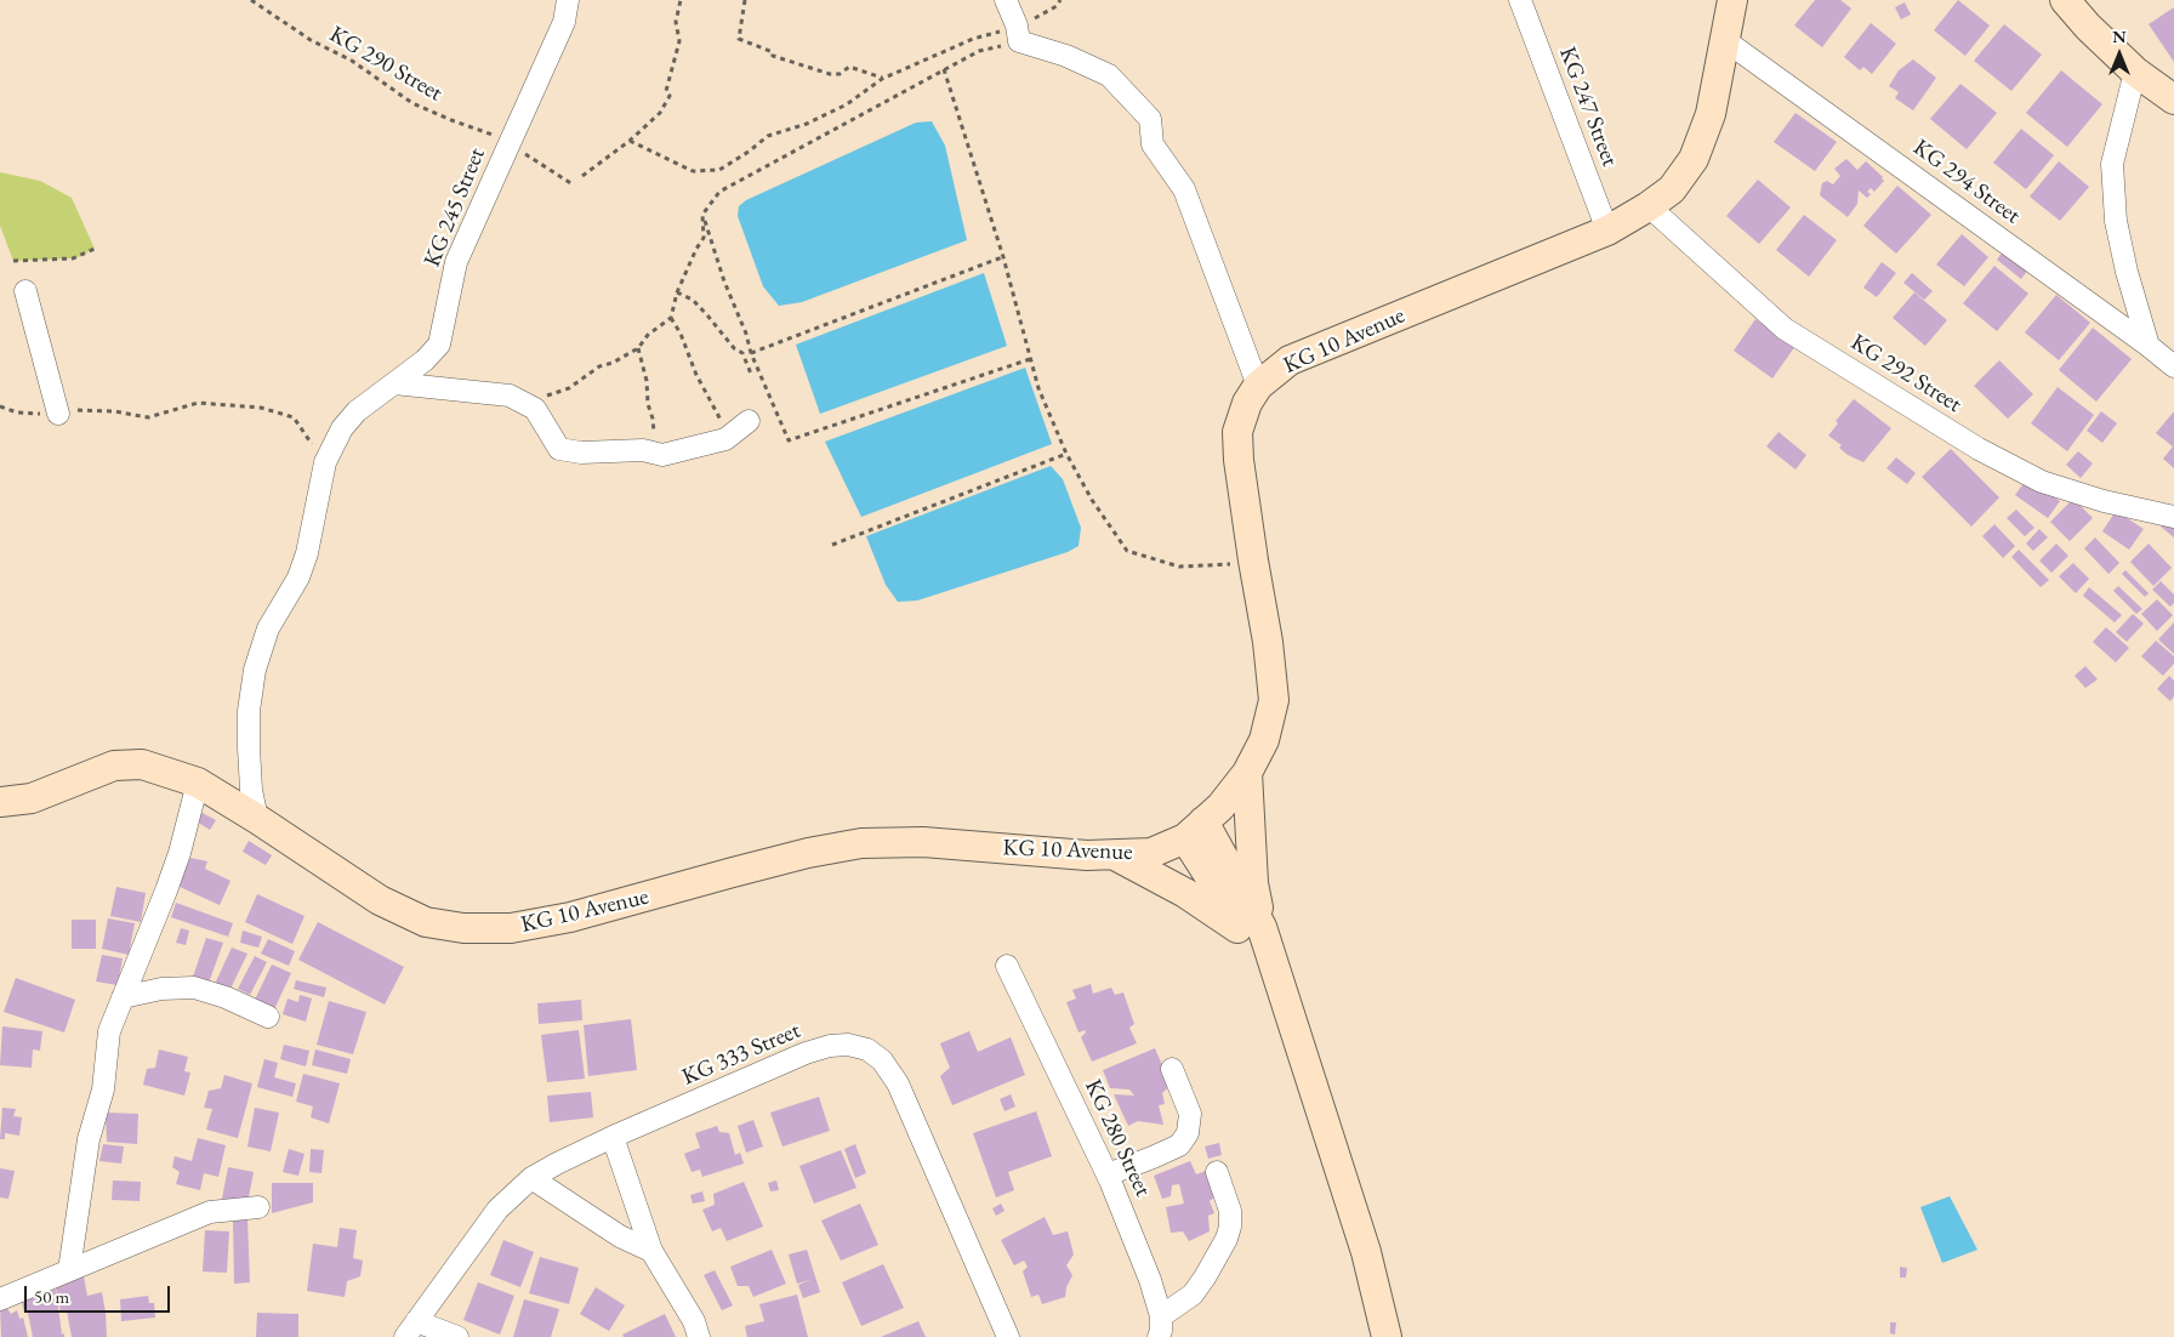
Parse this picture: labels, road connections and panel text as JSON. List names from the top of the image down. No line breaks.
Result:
{"streets":{"street":["KG 247 Street","KG 294 Street","KG 245 Street","KG 10 Avenue","KG 292 Street","KG 333 Street","KG 280 Street"],"path":["KG 290 Street"]},"crossings":[["KG 290 Street","KG 245 Street"],["KG 247 Street","KG 10 Avenue"],["KG 294 Street","KG 10 Avenue"],["KG 245 Street","KG 10 Avenue"],["KG 10 Avenue","KG 292 Street"]],"scale_bar":"50 m","north":"top"}
